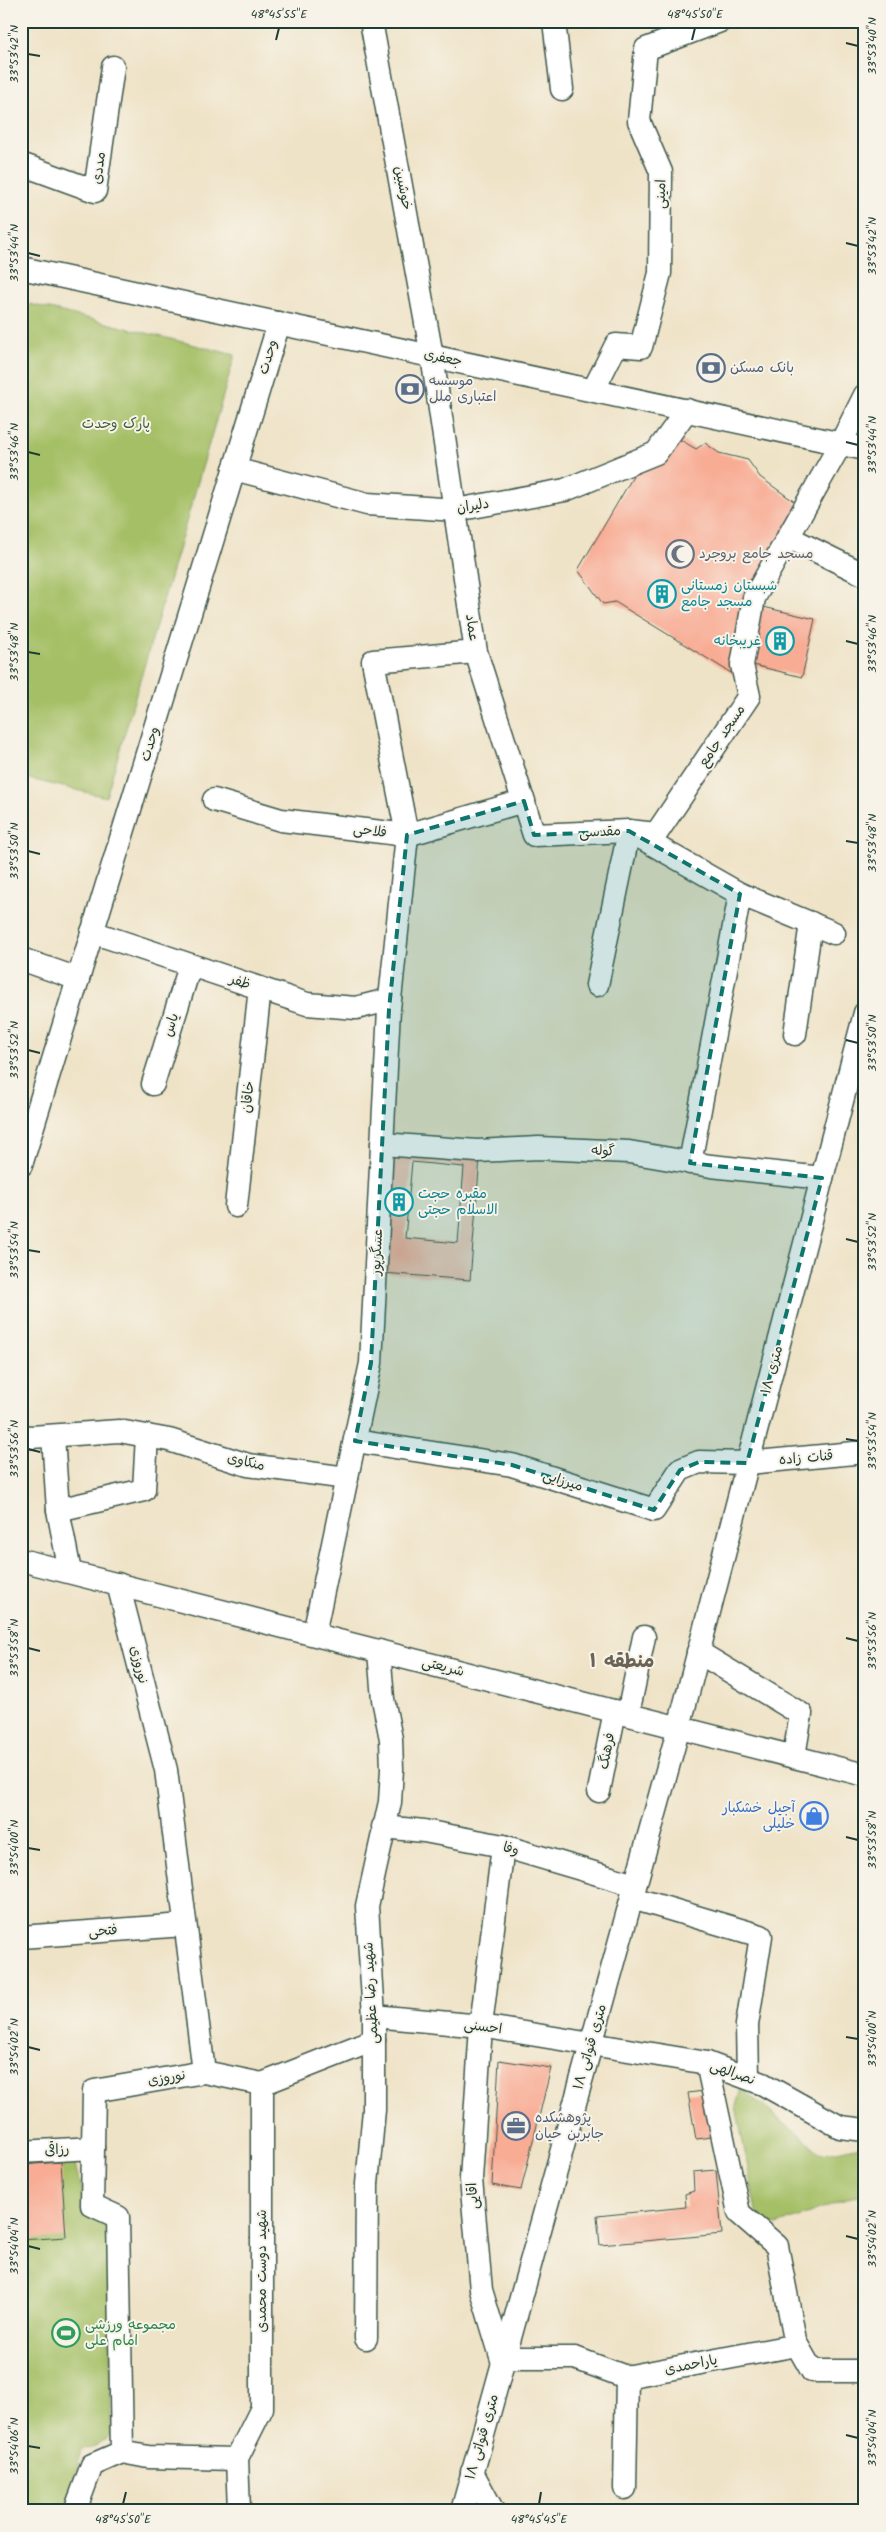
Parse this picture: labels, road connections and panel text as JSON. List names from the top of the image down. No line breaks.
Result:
{"streets":{"street":["مددی","خوشبین","امینی","وحدت","جعفری","دلیران","عماد","مسجد جامع","فلاحی","مقدسی","ظفر","یاس","خاقان","گوله","عسگرپور","۱۸ متری","قنات زاده","منکاوی","میرزایی","نوروزی","شریعتی","فرهنگ","وفا","فتحی","شهید رضا عظیمی","احسنی","۱۸ متری قنواتی","نصرالهی","رزاقی","اقایی","شهید دوست محمدی","یاراحمدی"]},"crossings":[["خوشبین","جعفری"],["خوشبین","عماد"],["امینی","جعفری"],["وحدت","جعفری"],["وحدت","دلیران"],["وحدت","ظفر"],["جعفری","دلیران"],["جعفری","عماد"],["جعفری","مسجد جامع"],["دلیران","عماد"],["عماد","فلاحی"],["عماد","مقدسی"],["عماد","عسگرپور"],["مسجد جامع","مقدسی"],["فلاحی","مقدسی"],["فلاحی","عسگرپور"],["ظفر","یاس"],["ظفر","خاقان"],["ظفر","عسگرپور"],["گوله","عسگرپور"],["گوله","۱۸ متری"],["عسگرپور","منکاوی"],["عسگرپور","میرزایی"],["عسگرپور","شریعتی"],["۱۸ متری","قنات زاده"],["۱۸ متری","میرزایی"],["۱۸ متری","شریعتی"],["۱۸ متری","۱۸ متری قنواتی"],["قنات زاده","میرزایی"],["نوروزی","شریعتی"],["نوروزی","فتحی"],["نوروزی","رزاقی"],["شریعتی","فرهنگ"],["شریعتی","شهید رضا عظیمی"],["شریعتی","۱۸ متری قنواتی"],["وفا","شهید رضا عظیمی"],["وفا","۱۸ متری قنواتی"],["وفا","نصرالهی"],["وفا","اقایی"],["شهید رضا عظیمی","احسنی"],["احسنی","۱۸ متری قنواتی"],["احسنی","نصرالهی"],["احسنی","اقایی"],["۱۸ متری قنواتی","نصرالهی"],["۱۸ متری قنواتی","اقایی"],["۱۸ متری قنواتی","یاراحمدی"],["اقایی","یاراحمدی"]],"districts":["منطقه ۱"],"parks":["پارک وحدت"],"places":{"bank":["بانک مسکن","موسسه اعتباری ملل"],"mosque":["مسجد جامع بروجرد"],"building":["شبستان زمستانی مسجد جامع","غریبخانه","مقبره حجت الاسلام حجتی"],"shop":["آجیل خشکبار خلیلی"],"office":["پژوهشکده جابربن حیان"],"sports":["مجموعه ورزشی امام علی"]},"coordinates":["48°45'55\"E","48°45'50\"E","33°53'40\"N","33°53'42\"N","33°53'44\"N","33°53'46\"N","33°53'48\"N","33°53'50\"N","33°53'52\"N","33°53'54\"N","33°53'56\"N","33°53'58\"N","33°54'00\"N","33°54'02\"N","33°54'04\"N","33°54'06\"N","48°45'45\"E"]}
